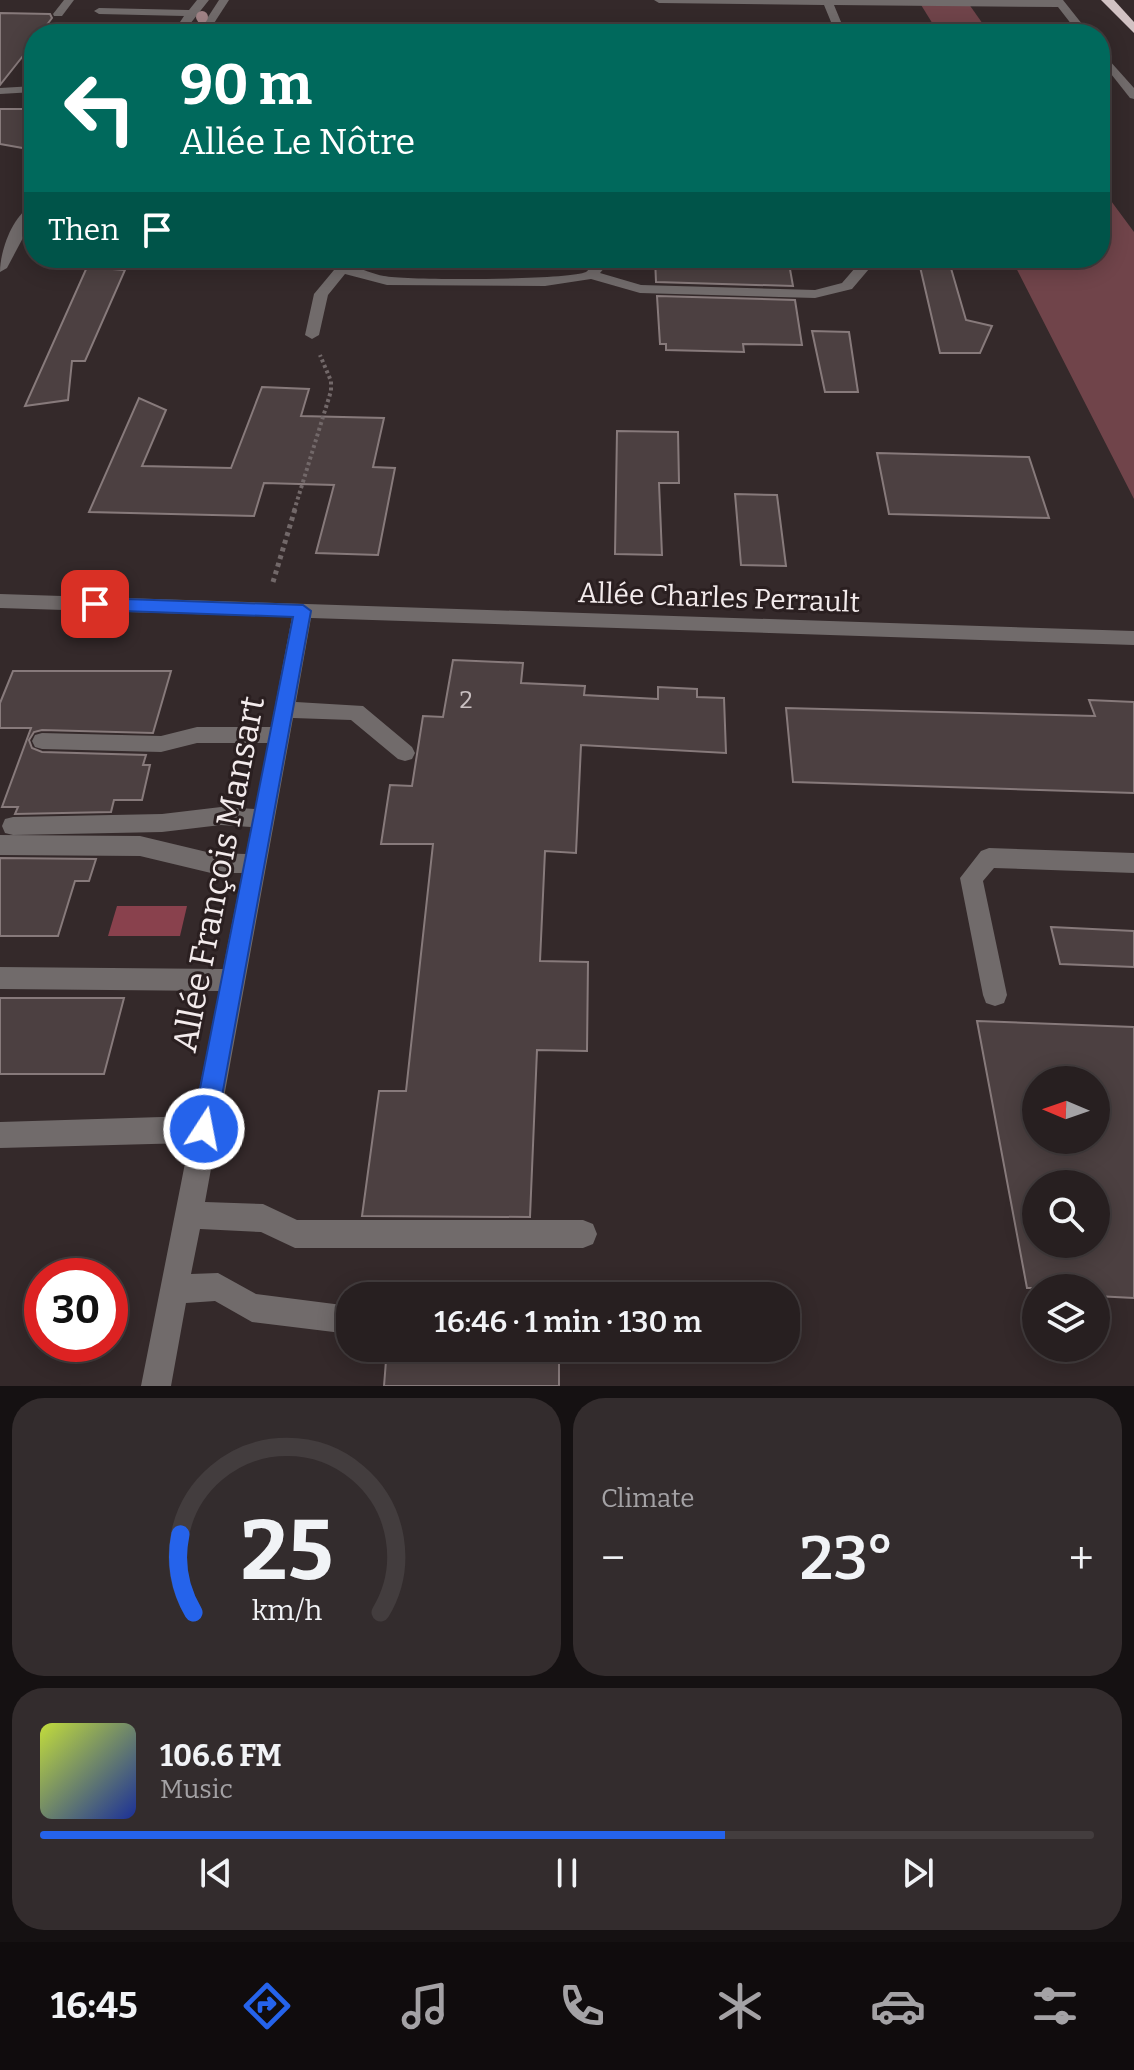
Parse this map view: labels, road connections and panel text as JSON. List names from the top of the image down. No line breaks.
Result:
{"streets":{"street":["Allée Charles Perrault","Allée François Mansart"]},"crossings":[["Allée Charles Perrault","Allée François Mansart"]],"house_numbers":["2"],"north":"left","page":{"turn":["90 m","Allée Le Nôtre"],"then":"Then","limit":"30","trip":"16:46 · 1 min · 130 m","tile":"Climate","heat":["−","23°","+"],"song":["106.6 FM","Music"],"tabs":"16:45","gauge":["25","km/h"]}}
